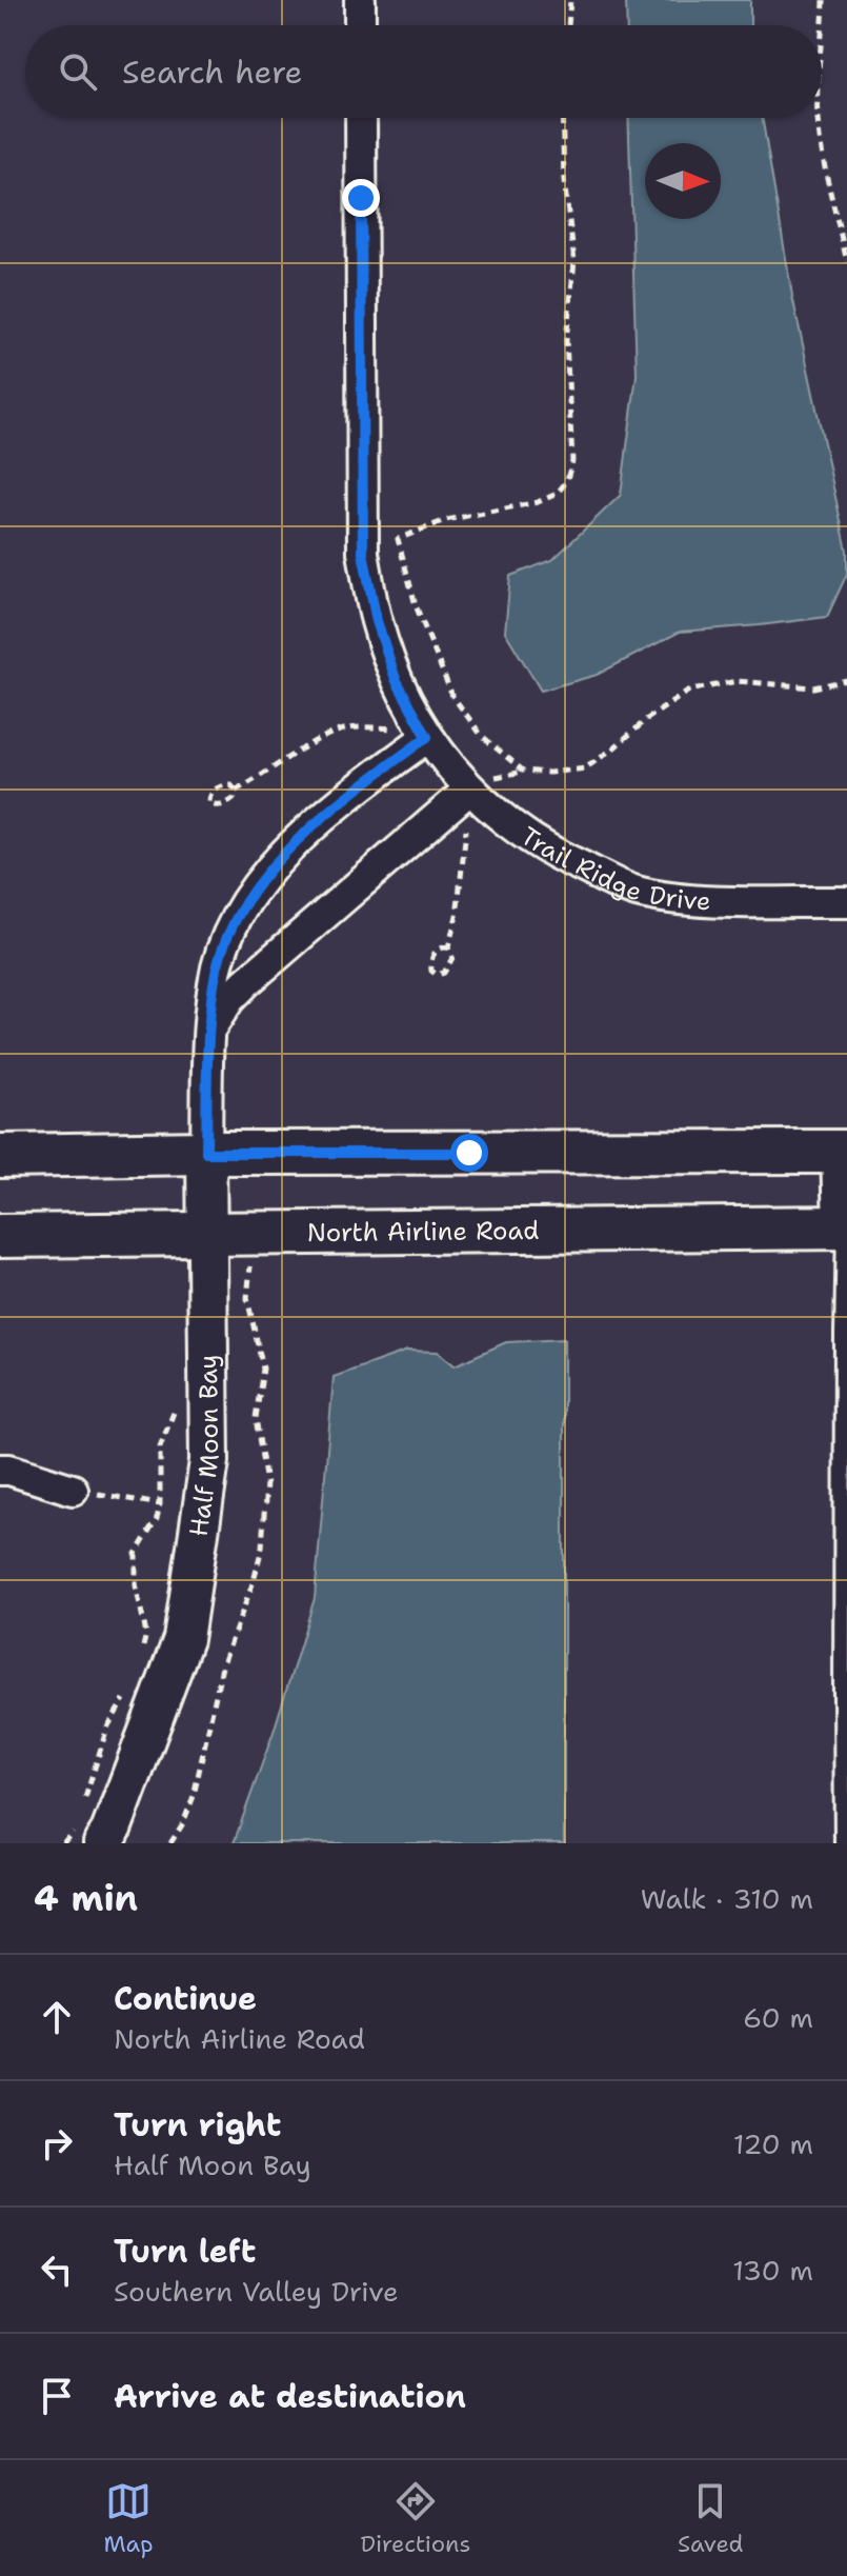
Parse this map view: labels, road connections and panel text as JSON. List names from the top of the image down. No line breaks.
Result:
{"streets":{"main road":["North Airline Road"],"street":["Trail Ridge Drive","Half Moon Bay"]},"crossings":[["Trail Ridge Drive","Half Moon Bay"],["North Airline Road","Half Moon Bay"]],"north":"right","page":{"search":"Search here","heading":["4 min","Walk · 310 m"],"list":[["Continue","North Airline Road","60 m"],["Turn right","Half Moon Bay","120 m"],["Turn left","Southern Valley Drive","130 m"],"Arrive at destination"],"nav":["Map","Directions","Saved"]}}
